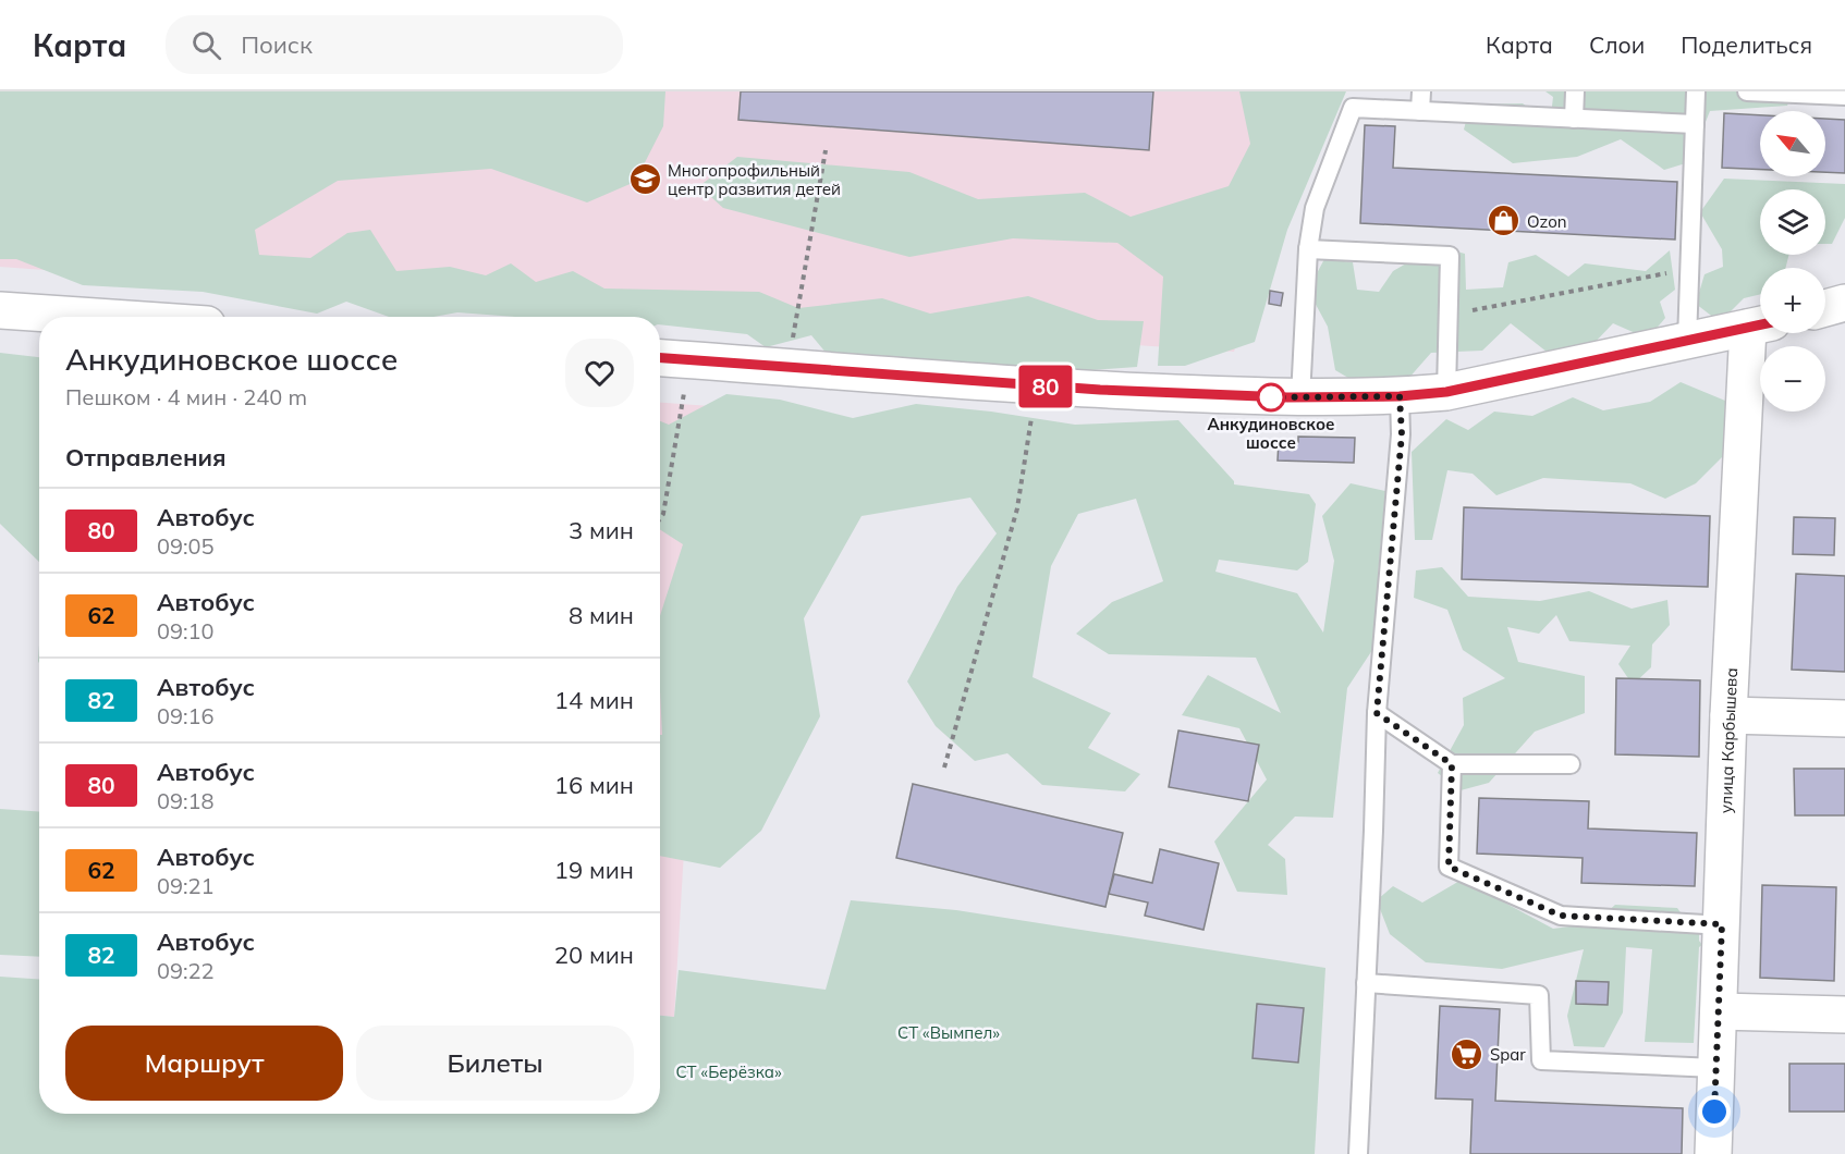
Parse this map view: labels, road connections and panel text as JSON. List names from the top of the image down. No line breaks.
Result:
{"streets":{"street":["улица Карбышева"]},"parks":["СТ «Вымпел»","СТ «Берёзка»"],"places":{"school or university":["Многопрофильный центр развития детей"],"shop":["Ozon"],"other":["Анкудиновское шоссе"],"supermarket":["Spar"]},"lines":["bus line 80"],"north":"top left","page":{"header":"Карта","search":"Поиск","nav":["Карта","Слои","Поделиться"],"on_map":"80","map_buttons":["+","−"],"heading":[["Анкудиновское шоссе","Пешком · 4 мин · 240 m"],"Отправления"],"list":[{"mark":"80","name":"Автобус","note":"09:05","value":"3 мин"},{"mark":"62","name":"Автобус","note":"09:10","value":"8 мин"},{"mark":"82","name":"Автобус","note":"09:16","value":"14 мин"},{"mark":"80","name":"Автобус","note":"09:18","value":"16 мин"},{"mark":"62","name":"Автобус","note":"09:21","value":"19 мин"},{"mark":"82","name":"Автобус","note":"09:22","value":"20 мин"}],"buttons":["Маршрут","Билеты"]}}
